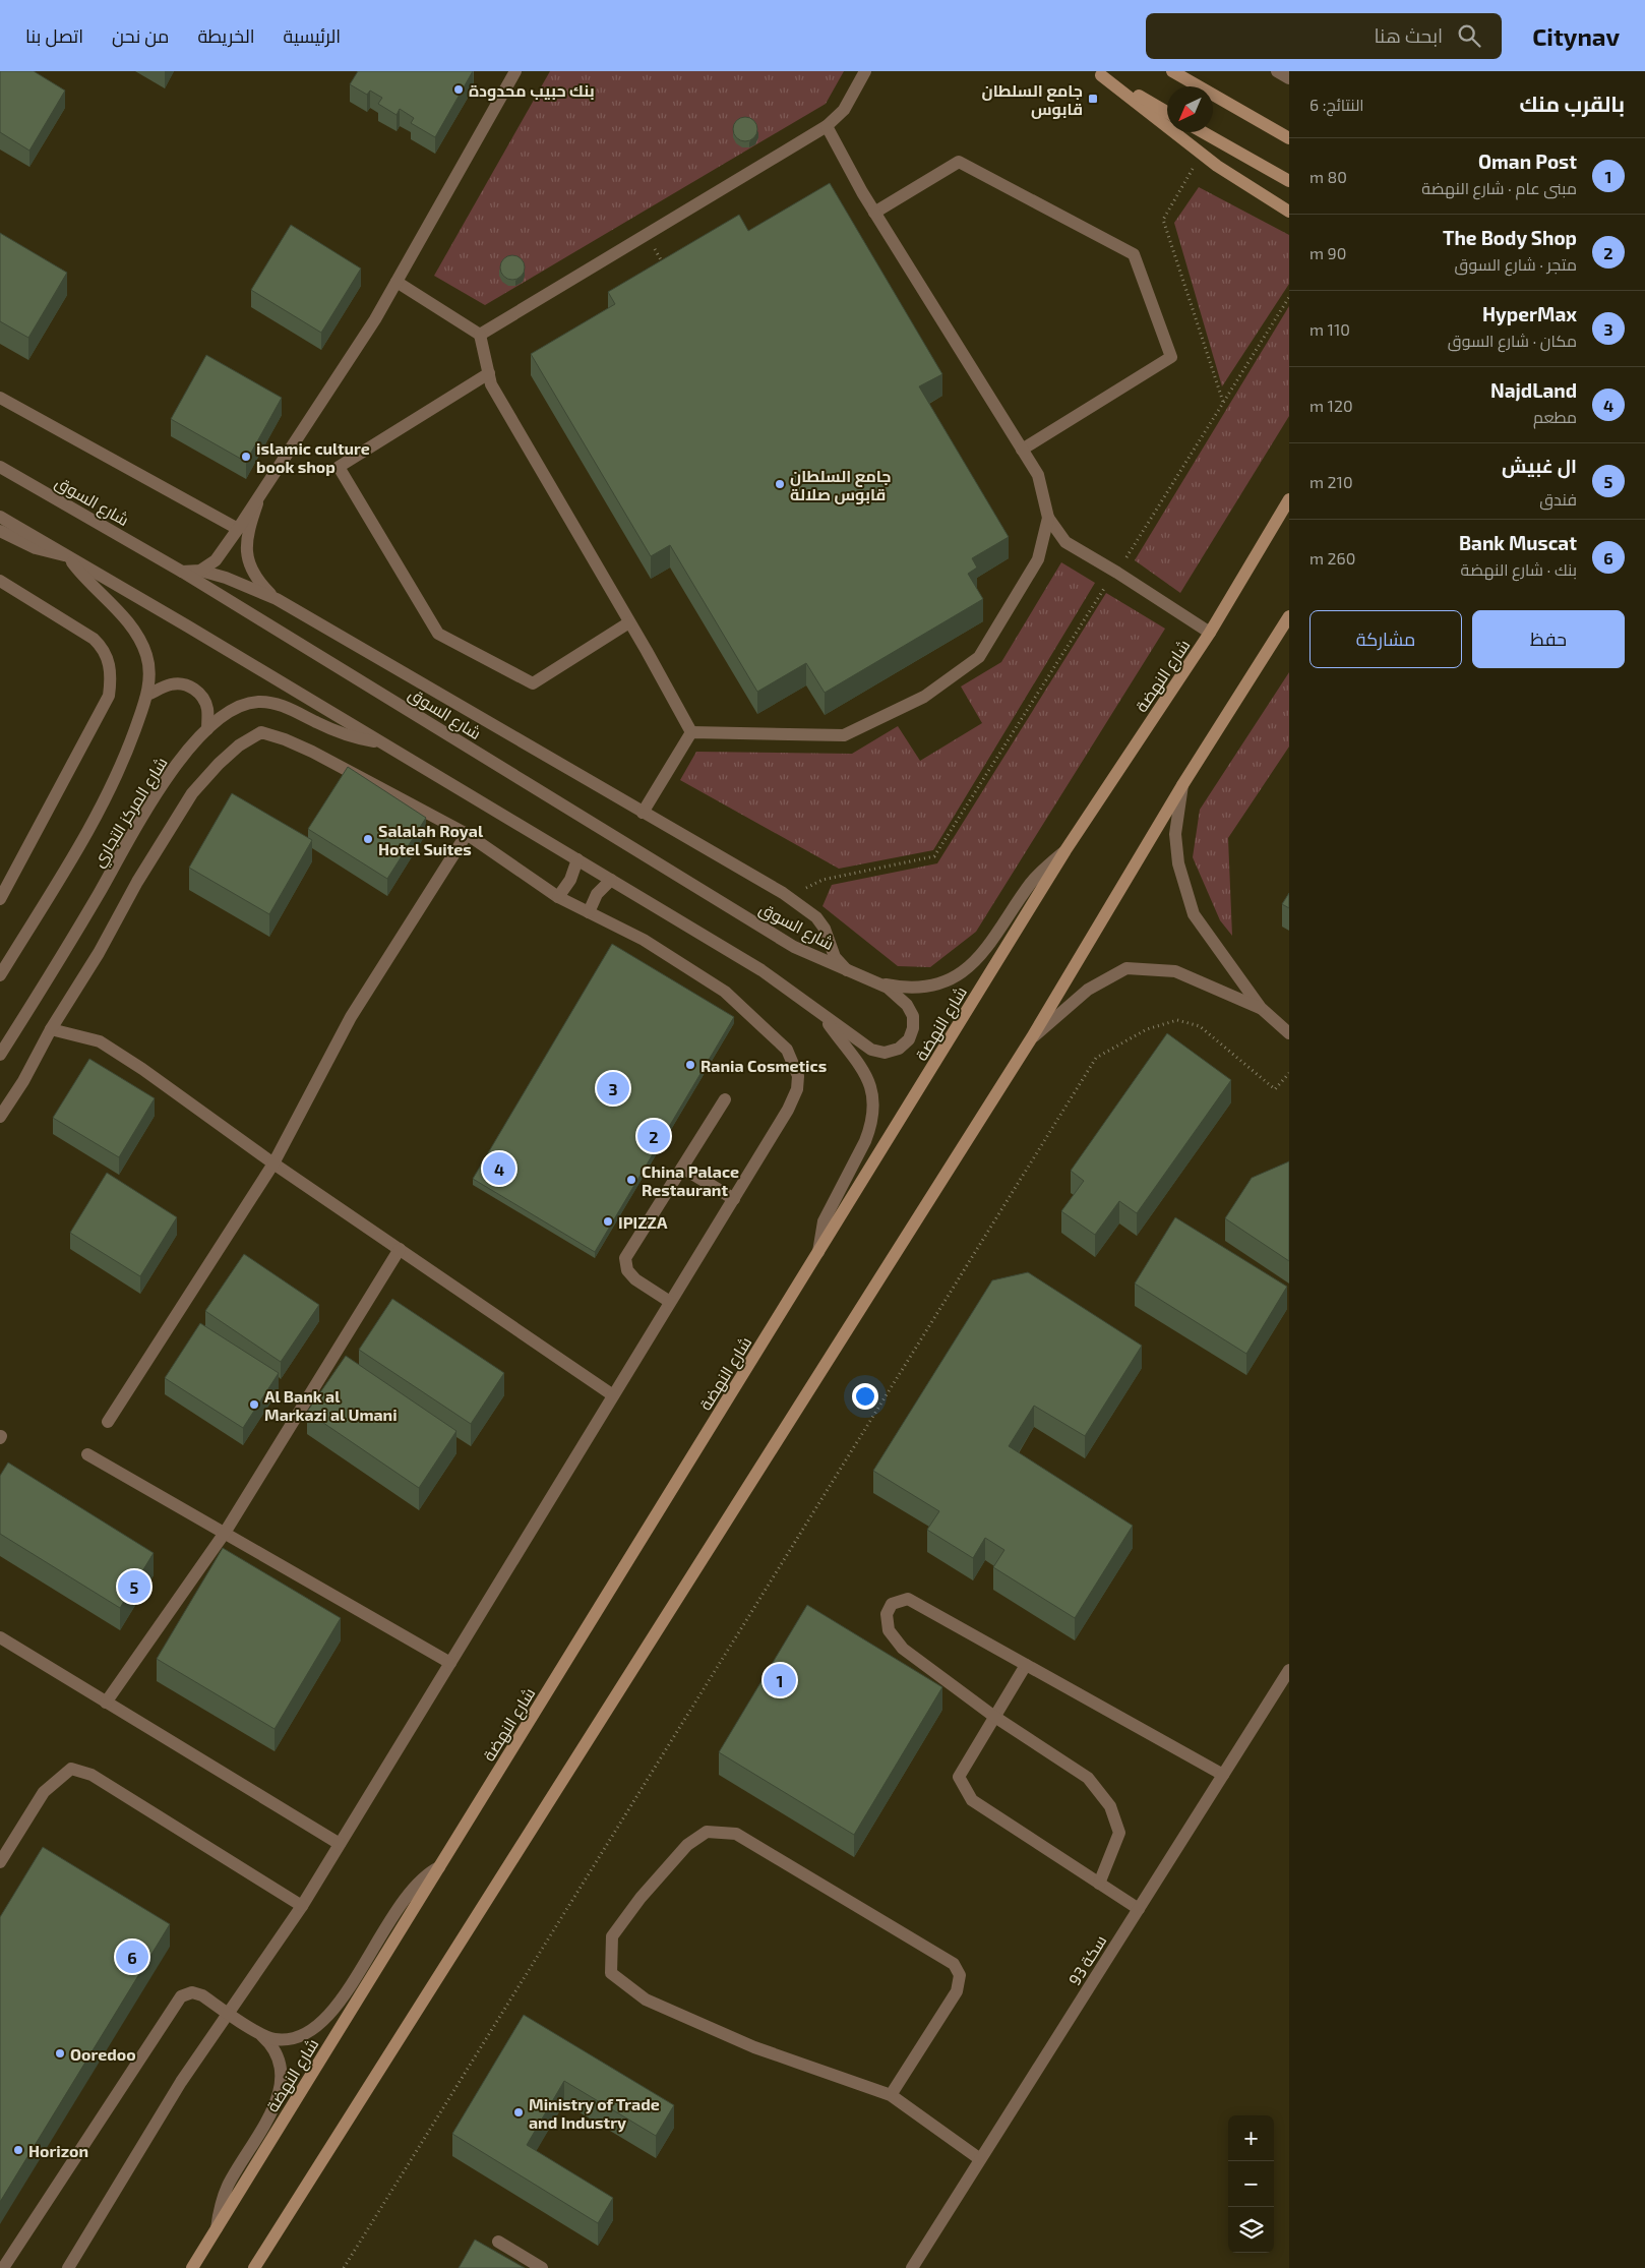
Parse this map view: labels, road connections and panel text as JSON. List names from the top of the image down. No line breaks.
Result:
{"streets":{"main road":["شارع النهضة"],"street":["شارع السوق","شارع المركز التجاري","سكة 93"]},"places":{"other":["بنك حبيب محدودة","islamic culture book shop","جامع السلطان قابوس صلالة","Salalah Royal Hotel Suites","Rania Cosmetics","China Palace Restaurant","IPIZZA","Al Bank al Markazi al Umani","Ooredoo","Ministry of Trade and Industry","Horizon"],"transit":["جامع السلطان قابوس"]},"north":"bottom left","page":{"header":"Citynav","search":"ابحث هنا","nav":["الرئيسية","الخريطة","من نحن","اتصل بنا"],"heading":["بالقرب منك","النتائج: 6"],"list":[{"mark":"1","name":"Oman Post","note":"مبنى عام · شارع النهضة","value":"80 m"},{"mark":"2","name":"The Body Shop","note":"متجر · شارع السوق","value":"90 m"},{"mark":"3","name":"HyperMax","note":"مكان · شارع السوق","value":"110 m"},{"mark":"4","name":"NajdLand","note":"مطعم","value":"120 m"},{"mark":"5","name":"ال غبيش","note":"فندق","value":"210 m"},{"mark":"6","name":"Bank Muscat","note":"بنك · شارع النهضة","value":"260 m"}],"buttons":["حفظ","مشاركة"],"pins":["3","2","4","5","1","6"],"map_buttons":["+","−"]}}
